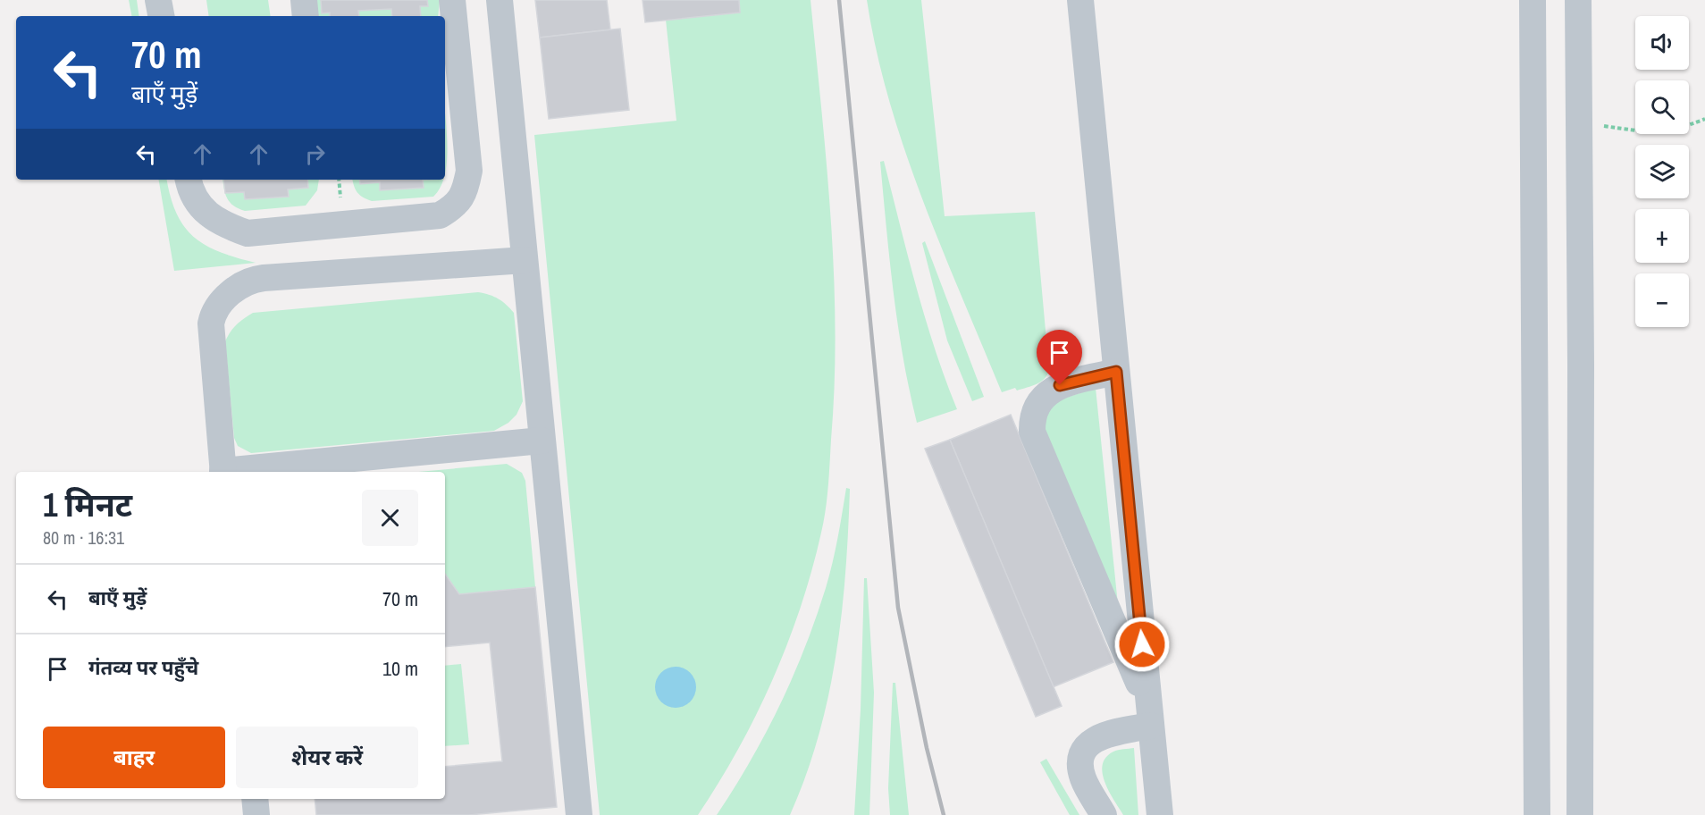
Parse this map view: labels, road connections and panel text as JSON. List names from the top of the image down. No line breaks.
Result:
{"page":{"map_buttons":["+","−"],"turn":["70 m","बाएँ मुड़ें"],"heading":["1 मिनट","80 m · 16:31"],"list":[{"name":"बाएँ मुड़ें","value":"70 m"},{"name":"गंतव्य पर पहुँचे","value":"10 m"}],"buttons":["बाहर","शेयर करें"]}}
